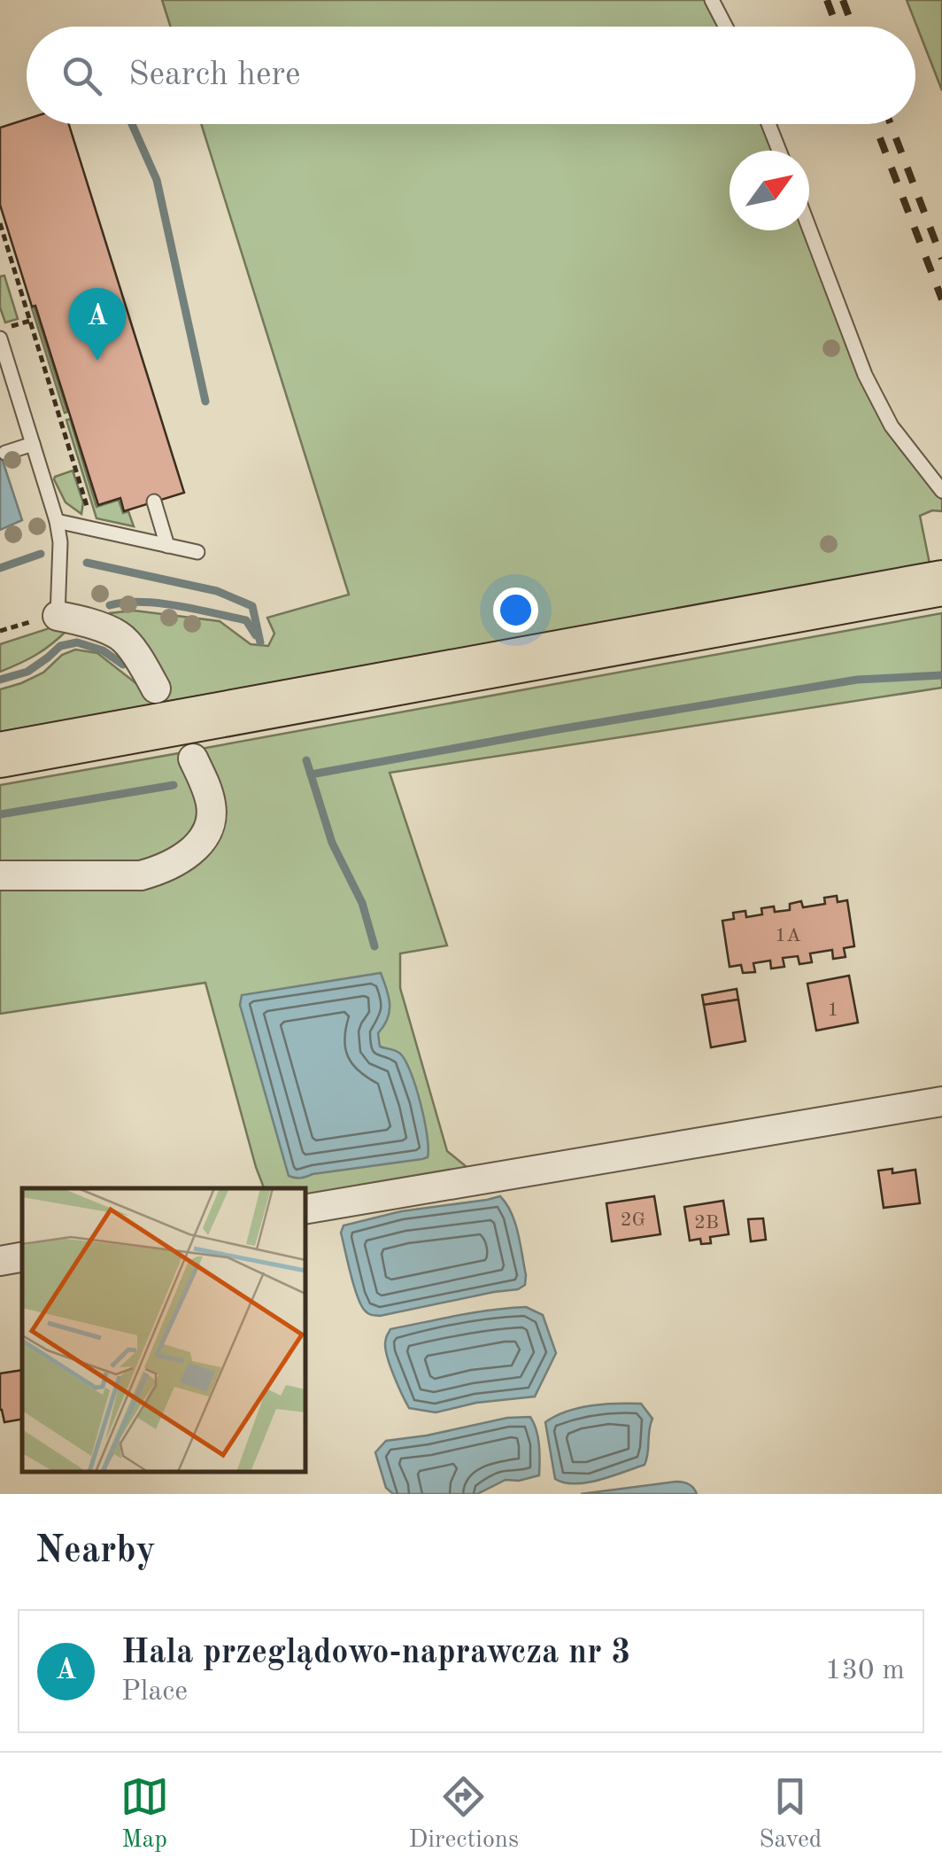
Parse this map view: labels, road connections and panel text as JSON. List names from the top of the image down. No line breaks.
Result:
{"house_numbers":["1A","1","2G","2B"],"north":"top right","page":{"search":"Search here","pins":"A","heading":"Nearby","list":[{"mark":"A","name":"Hala przeglądowo-naprawcza nr 3","note":"Place","value":"130 m"}],"nav":["Map","Directions","Saved"]}}
